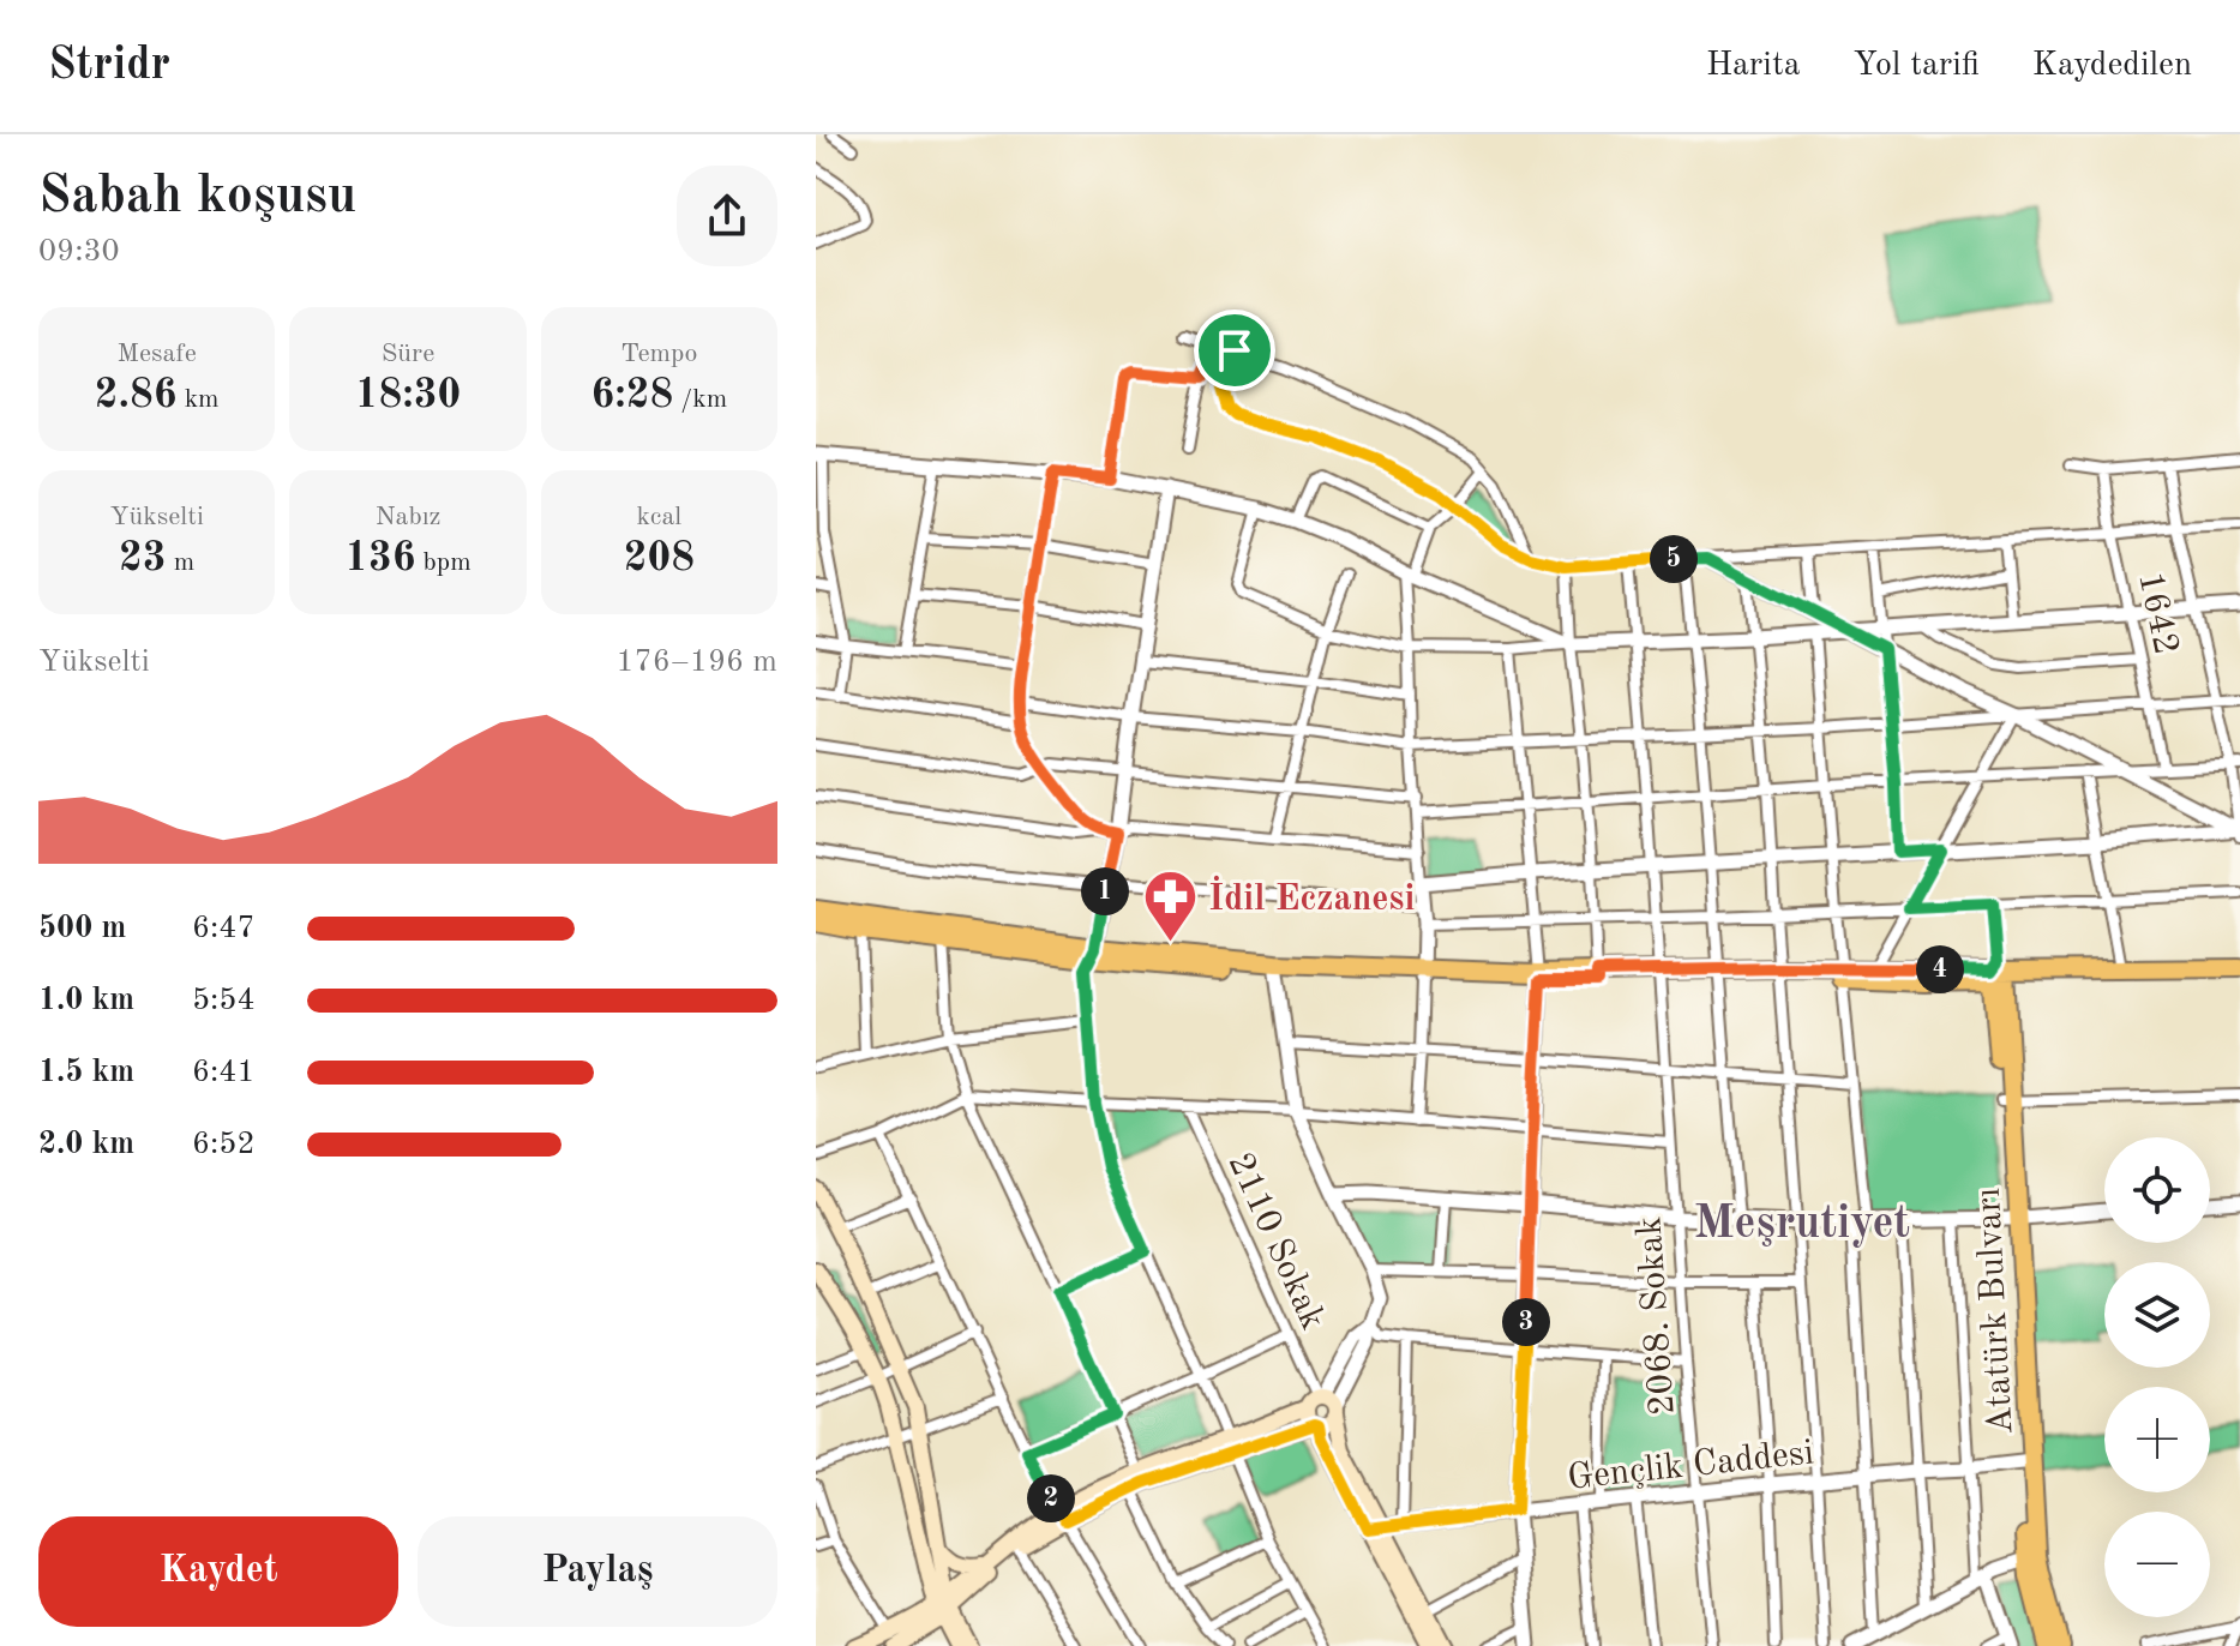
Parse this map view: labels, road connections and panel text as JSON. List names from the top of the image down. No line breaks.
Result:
{"streets":{"street":["1642","2110 Sokak","2068. Sokak","Gençlik Caddesi"]},"crossings":[["2068. Sokak","Gençlik Caddesi"]],"districts":["Meşrutiyet"],"places":{"pharmacy":["İdil Eczanesi"]},"page":{"header":"Stridr","nav":["Harita","Yol tarifi","Kaydedilen"],"heading":["Sabah koşusu","09:30"],"stats":[["Mesafe","2.86 km"],["Süre","18:30"],["Tempo","6:28 /km"],["Yükselti","23 m"],["Nabız","136 bpm"],["kcal","208"]],"pins":["5","1","4","3","2"],"chart":["Yükselti","176–196 m"],"list":[{"name":"500 m","note":"6:47"},{"name":"1.0 km","note":"5:54"},{"name":"1.5 km","note":"6:41"},{"name":"2.0 km","note":"6:52"}],"map_buttons":["+","−"],"buttons":["Kaydet","Paylaş"]}}
